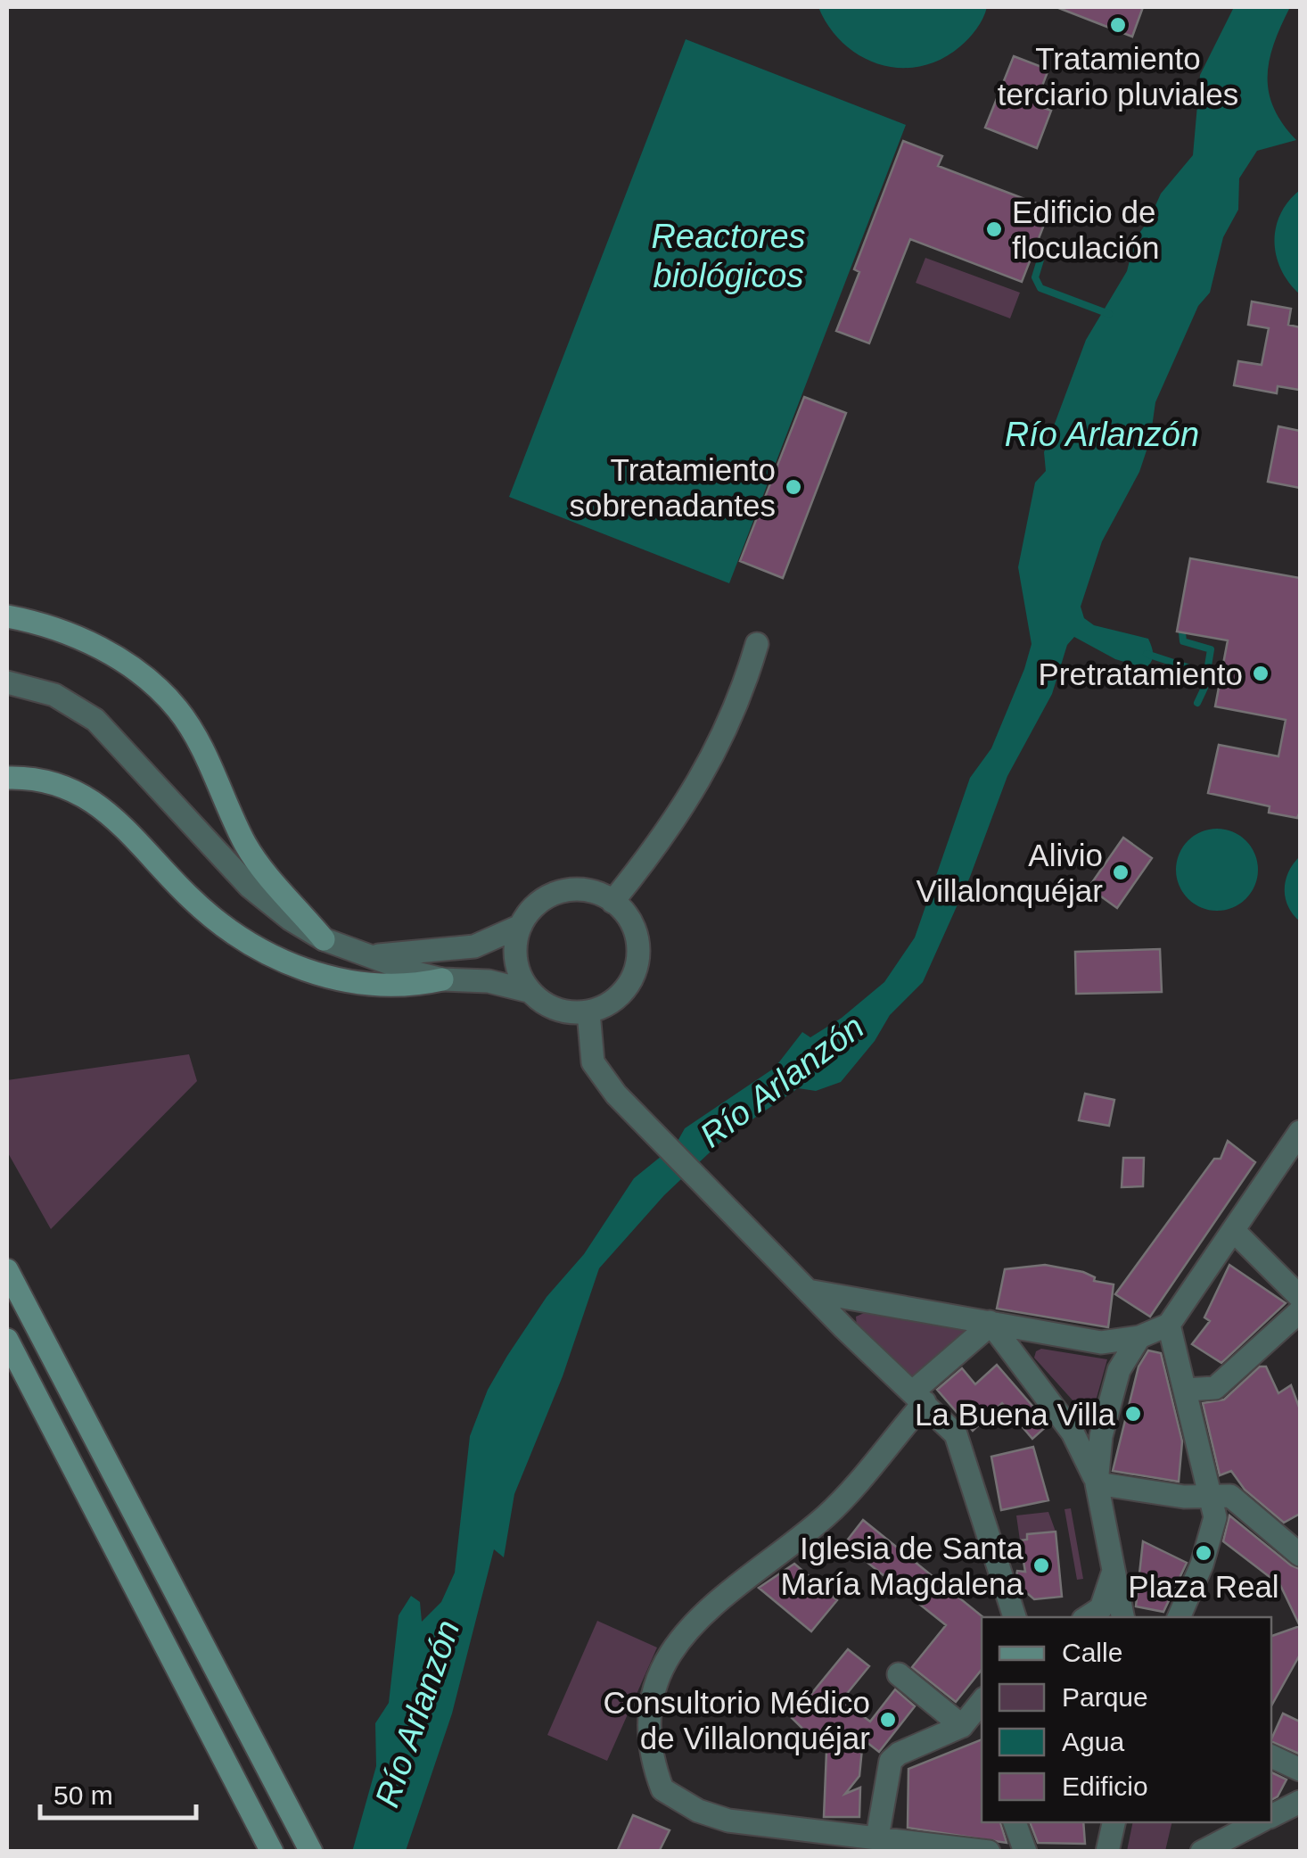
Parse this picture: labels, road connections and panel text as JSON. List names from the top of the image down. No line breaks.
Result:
{"water":["Reactores biológicos","Río Arlanzón"],"places":["Tratamiento terciario pluviales","Edificio de floculación","Tratamiento sobrenadantes","Pretratamiento","Alivio Villalonquéjar","La Buena Villa","Plaza Real","Iglesia de Santa María Magdalena","Consultorio Médico de Villalonquéjar"],"legend":["Calle","Parque","Agua","Edificio"],"scale_bar":"50 m"}
